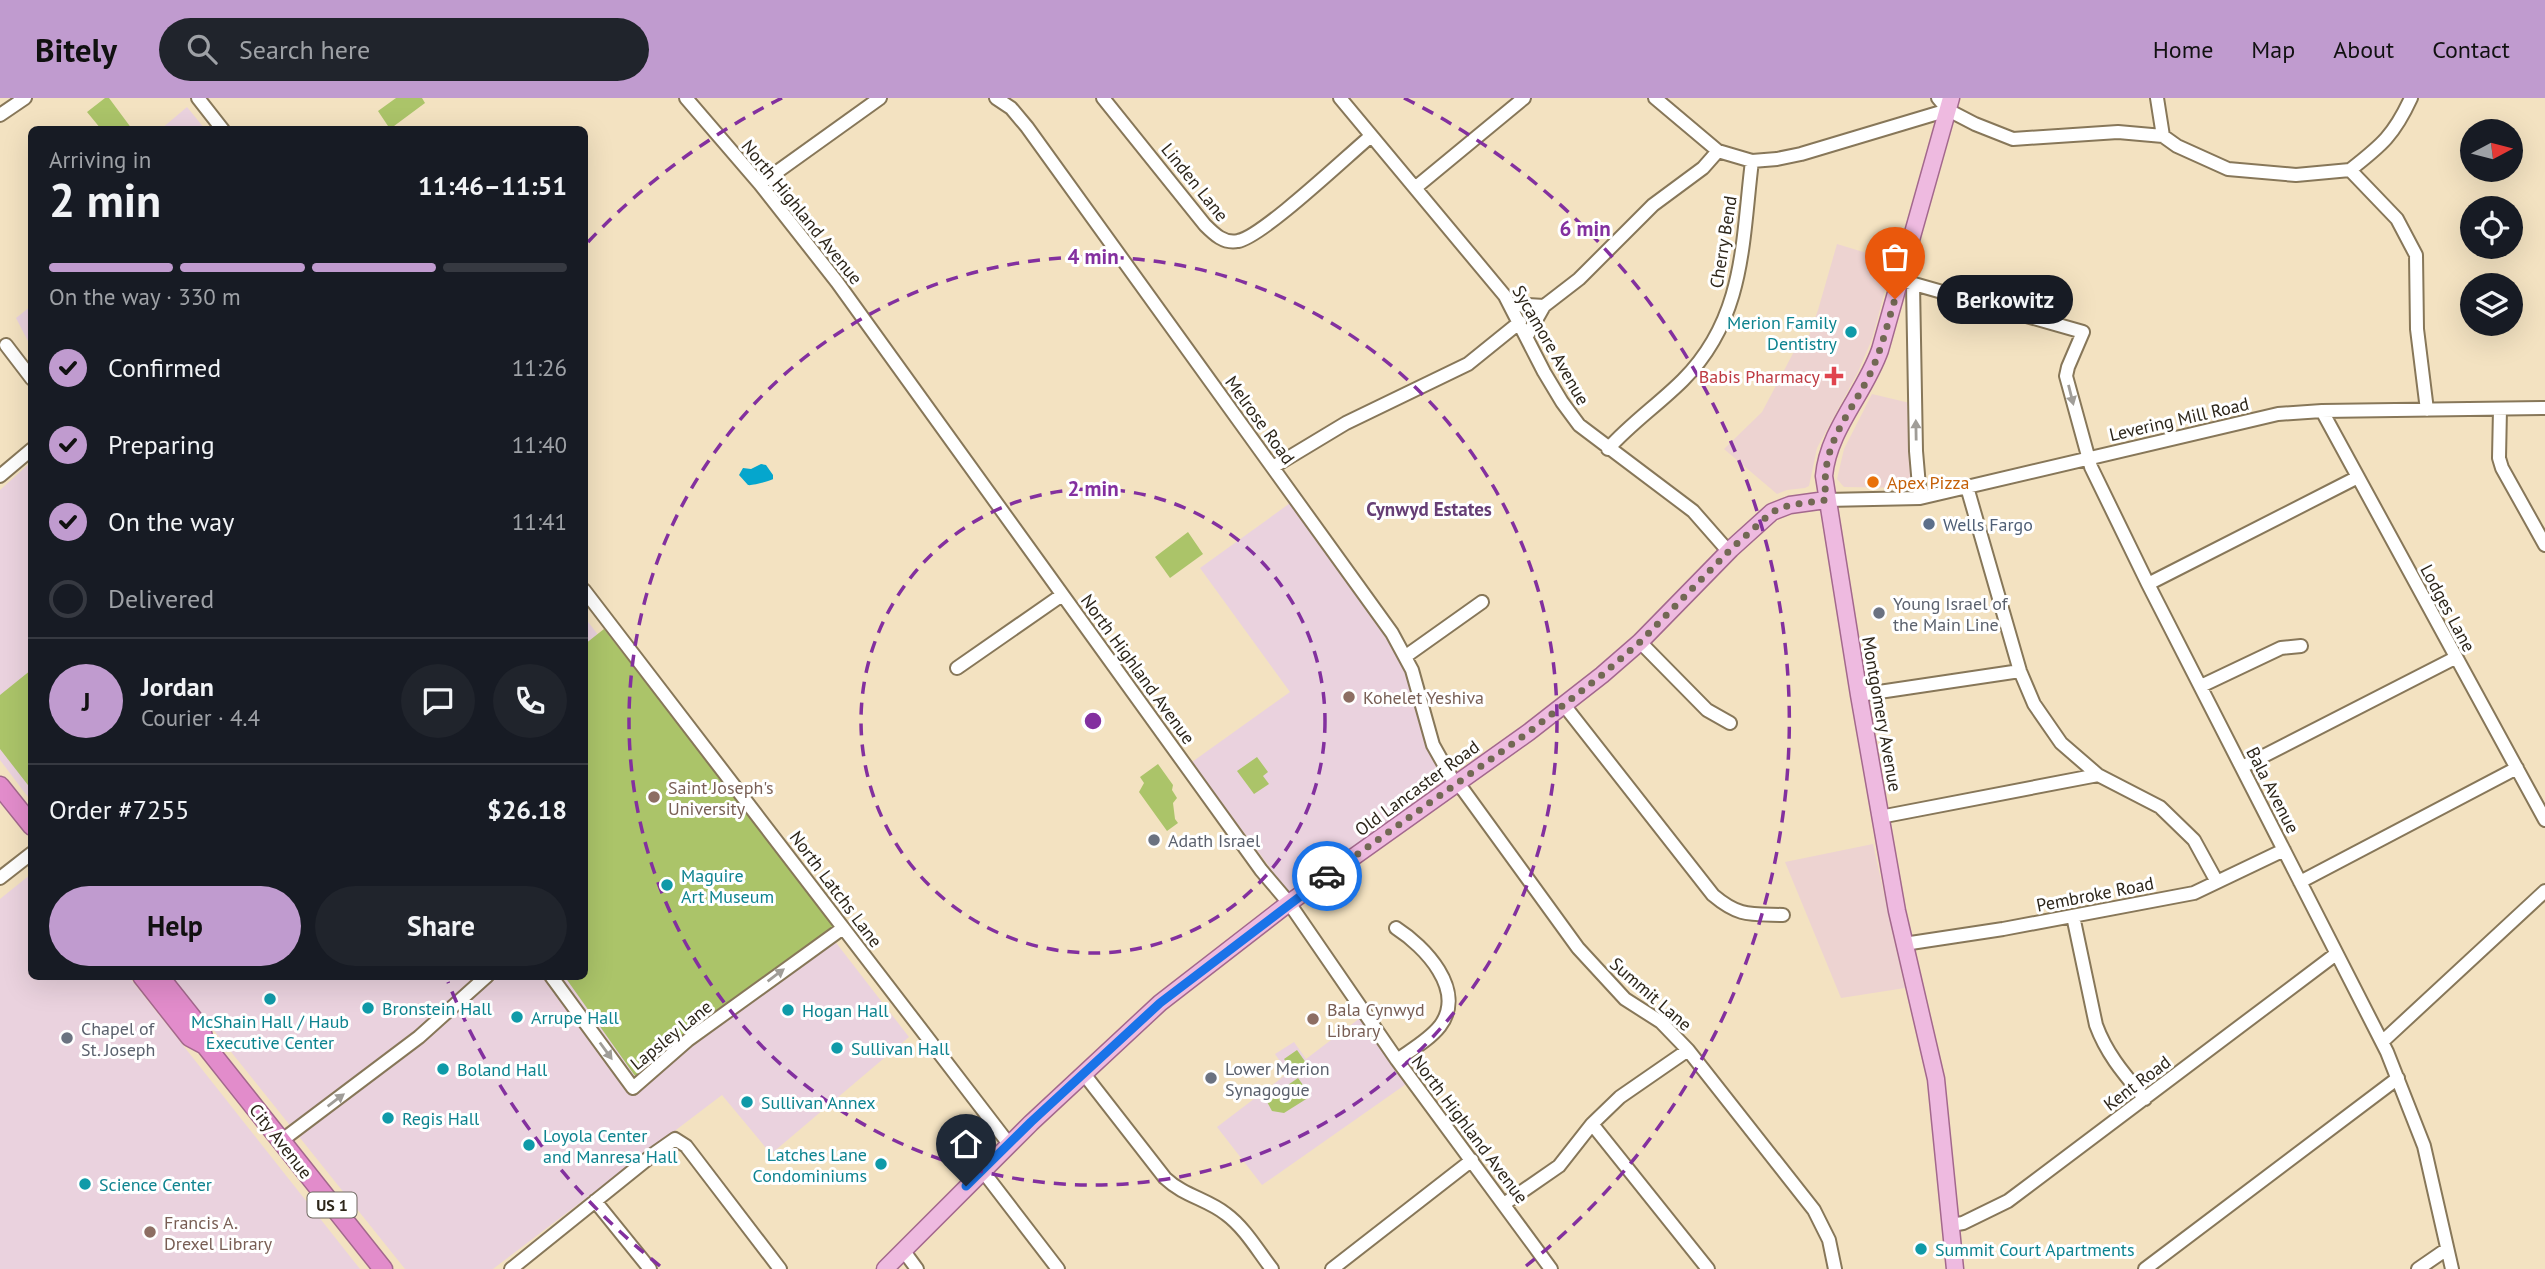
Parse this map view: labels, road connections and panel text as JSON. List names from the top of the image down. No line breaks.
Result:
{"streets":{"highway":["City Avenue","US 1"],"main road":["Montgomery Avenue","Old Lancaster Road"],"street":["Linden Lane","North Highland Avenue","Cherry Bend","Sycamore Avenue","Levering Mill Road","Melrose Road","Lodges Lane","Bala Avenue","North Latchs Lane","Pembroke Road","Summit Lane","Lapsley Lane","Kent Road"]},"crossings":[["Linden Lane","Sycamore Avenue"],["North Highland Avenue","Old Lancaster Road"],["Cherry Bend","Sycamore Avenue"],["Sycamore Avenue","Old Lancaster Road"],["Levering Mill Road","Lodges Lane"],["Levering Mill Road","Montgomery Avenue"],["Levering Mill Road","Old Lancaster Road"],["Levering Mill Road","Bala Avenue"],["Melrose Road","Old Lancaster Road"],["Melrose Road","Summit Lane"],["Montgomery Avenue","Old Lancaster Road"],["Montgomery Avenue","Bala Avenue"],["Montgomery Avenue","Pembroke Road"],["Montgomery Avenue","Kent Road"],["Old Lancaster Road","North Latchs Lane"],["Old Lancaster Road","Summit Lane"],["Bala Avenue","Pembroke Road"],["Bala Avenue","Kent Road"],["North Latchs Lane","Lapsley Lane"]],"districts":["Cynwyd Estates"],"places":{"other":["Berkowitz","Merion Family Dentistry","Apex Pizza","Wells Fargo","Young Israel of the Main Line","Kohelet Yeshiva","Saint Joseph's University","Adath Israel","Maguire Art Museum","McShain Hall / Haub Executive Center","Bronstein Hall","Hogan Hall","Arrupe Hall","Bala Cynwyd Library","Chapel of St. Joseph","Sullivan Hall","Boland Hall","Lower Merion Synagogue","Sullivan Annex","Regis Hall","Loyola Center and Manresa Hall","Latches Lane Condominiums","Science Center","Francis A. Drexel Library","Summit Court Apartments"],"health":["Babis Pharmacy"]},"north":"right","page":{"header":"Bitely","search":"Search here","nav":["Home","Map","About","Contact"],"heading":["2 min","Arriving in","11:46–11:51"],"panel":["Jordan","Courier · 4.4","Order #7255","$26.18"],"bar":"On the way · 330 m","bubble":"Berkowitz","list":[["Confirmed","11:26"],["Preparing","11:40"],["On the way","11:41"],"Delivered"],"round":"J","buttons":["Help","Share"]},"rings":["6 min","4 min","2 min"]}
